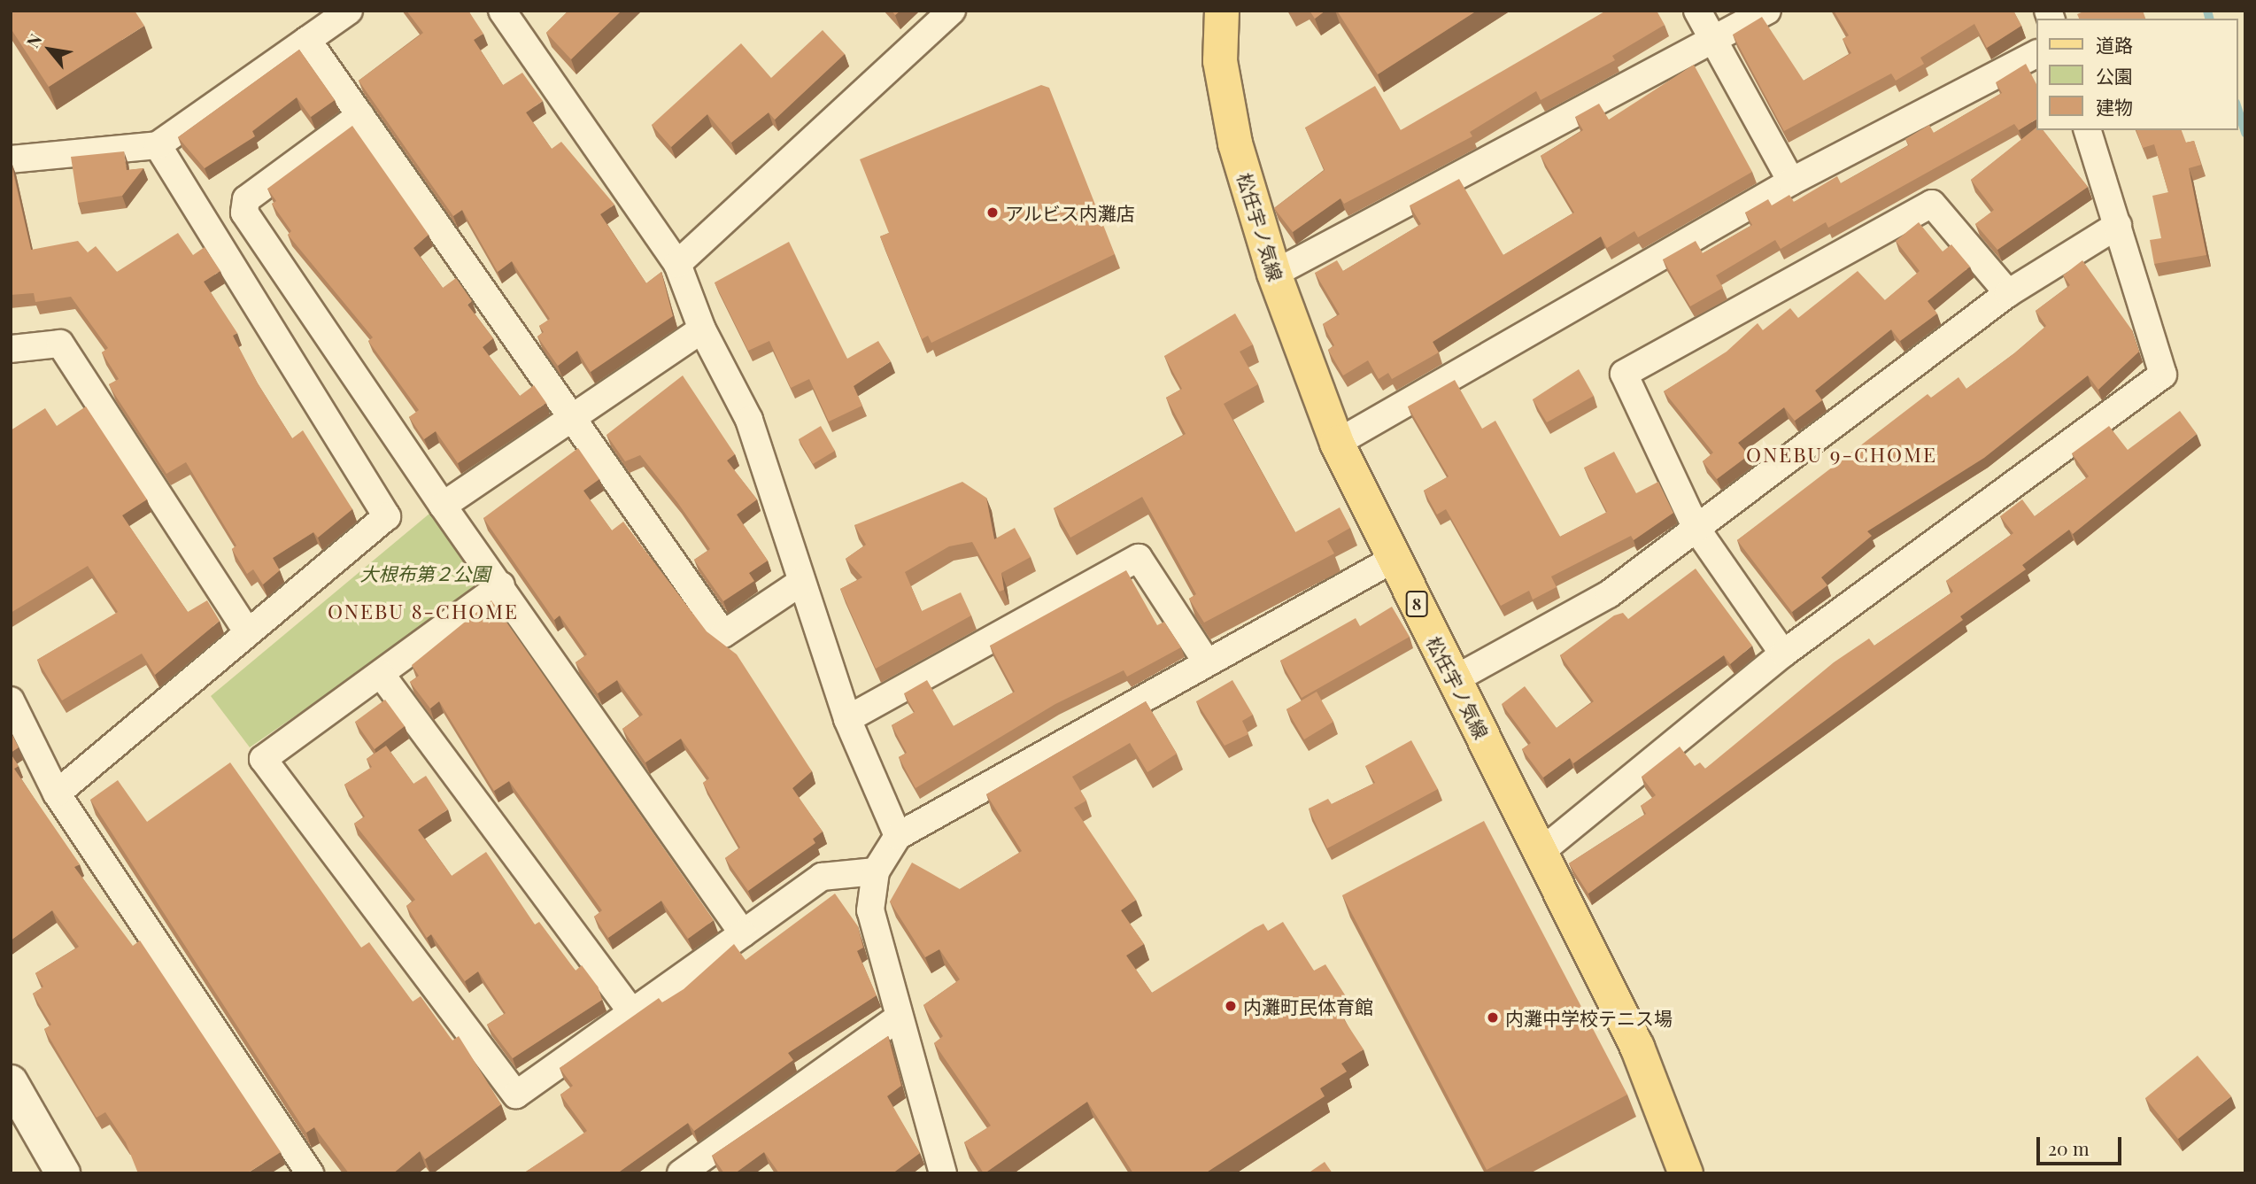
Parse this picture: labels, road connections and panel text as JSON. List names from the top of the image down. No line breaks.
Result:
{"streets":{"main road":["松任宇ノ気線","8"]},"districts":["ONEBU 9-CHOME","ONEBU 8-CHOME"],"parks":["大根布第２公園"],"places":["アルビス内灘店","内灘町民体育館","内灘中学校テニス場"],"legend":["道路","公園","建物"],"scale_bar":"20 m","north":"top left"}
